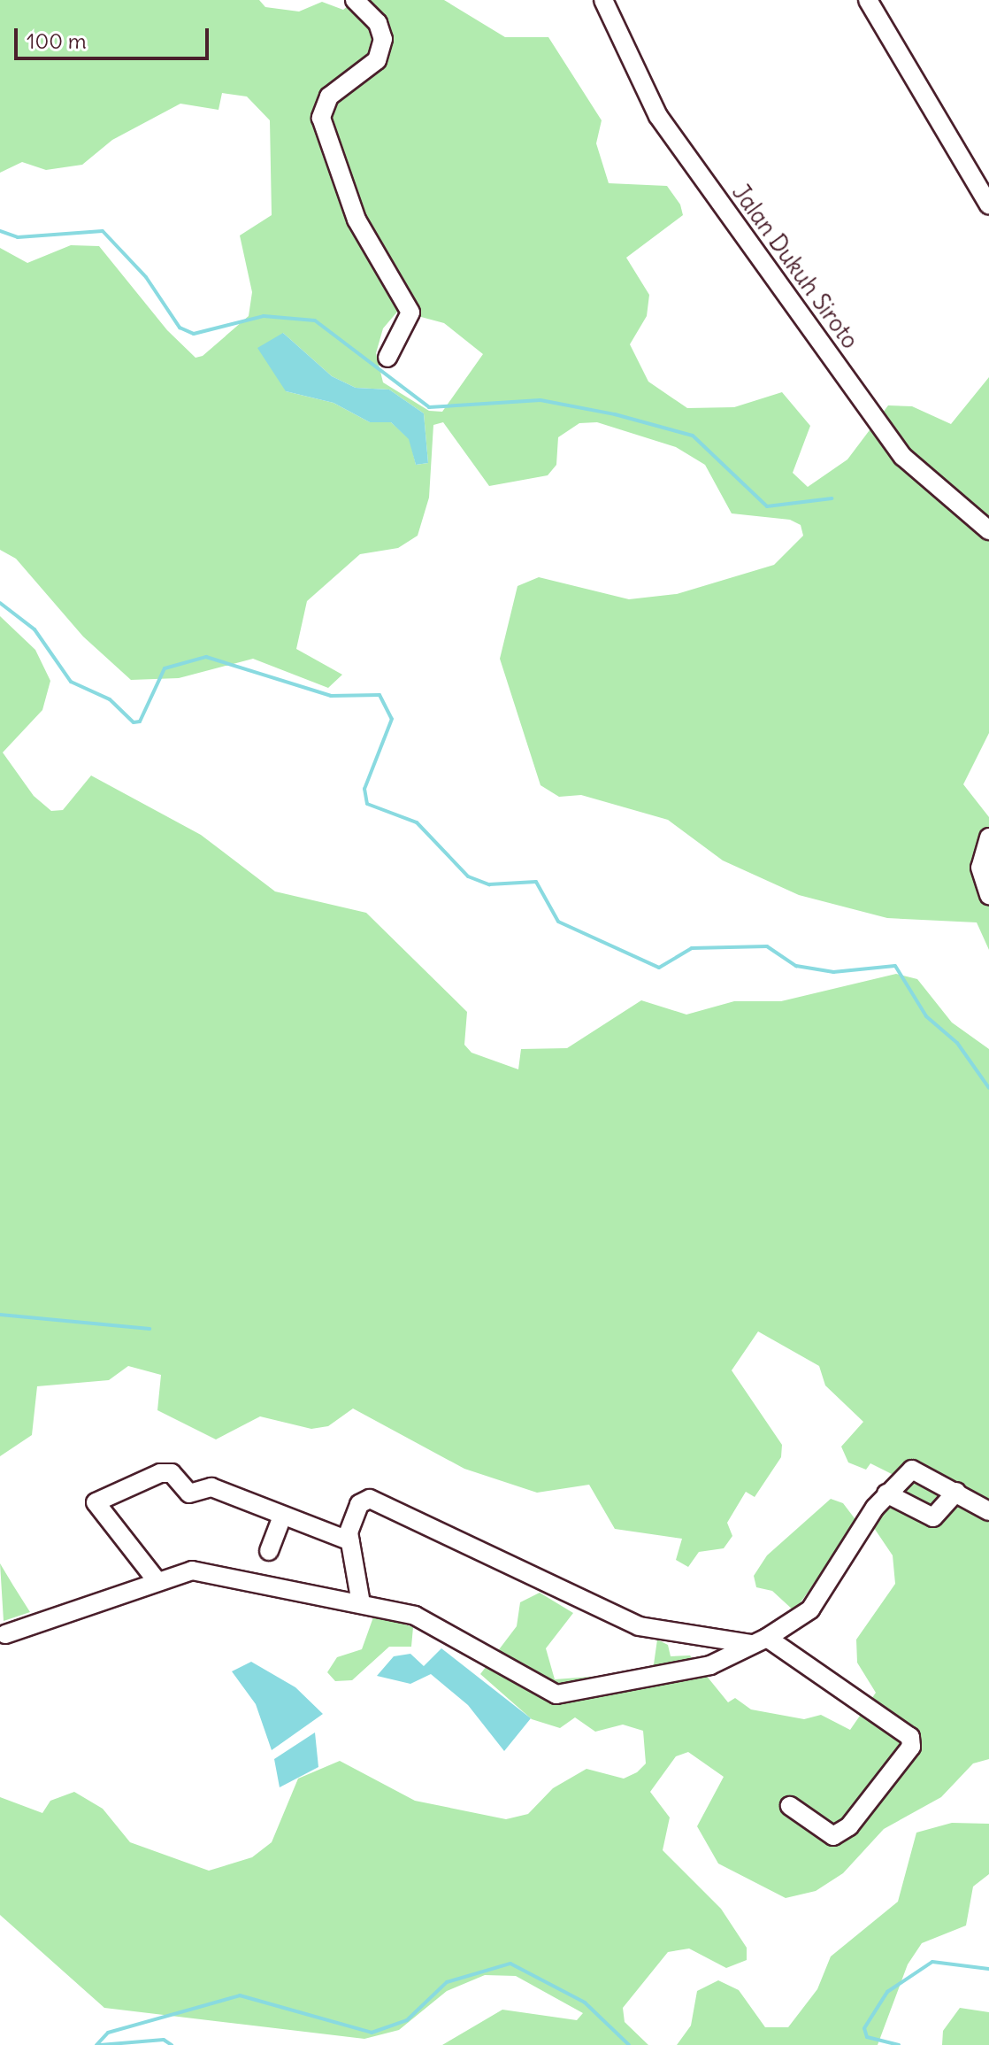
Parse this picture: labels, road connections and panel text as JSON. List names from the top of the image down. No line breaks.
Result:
{"streets":{"street":["Jalan Dukuh Siroto"]},"scale_bar":"100 m"}
